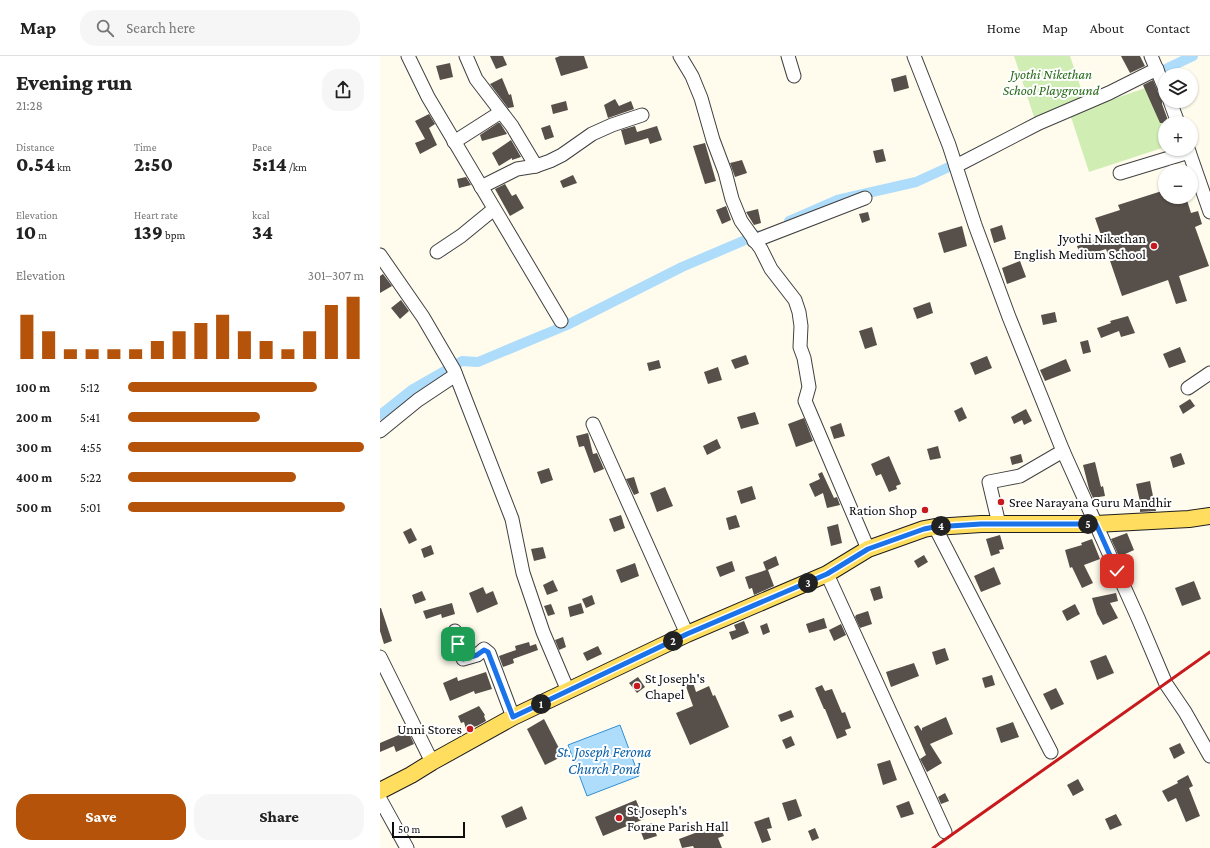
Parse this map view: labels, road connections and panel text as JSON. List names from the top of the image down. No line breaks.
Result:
{"water":["St. Joseph Ferona Church Pond"],"parks":["Jyothi Nikethan School Playground"],"places":["Jyothi Nikethan English Medium School","Sree Narayana Guru Mandhir","Ration Shop","St Joseph's Chapel","Unni Stores","St Joseph's Forane Parish Hall"],"scale_bar":"50 m","page":{"header":"Map","search":"Search here","nav":["Home","Map","About","Contact"],"heading":["Evening run","21:28"],"map_buttons":["+","−"],"stats":[["Distance","0.54 km"],["Time","2:50"],["Pace","5:14 /km"],["Elevation","10 m"],["Heart rate","139 bpm"],["kcal","34"]],"chart":["Elevation","301–307 m"],"list":[{"name":"100 m","note":"5:12"},{"name":"200 m","note":"5:41"},{"name":"300 m","note":"4:55"},{"name":"400 m","note":"5:22"},{"name":"500 m","note":"5:01"}],"pins":["5","4","3","2","1"],"buttons":["Save","Share"],"scale":"50 m"}}
